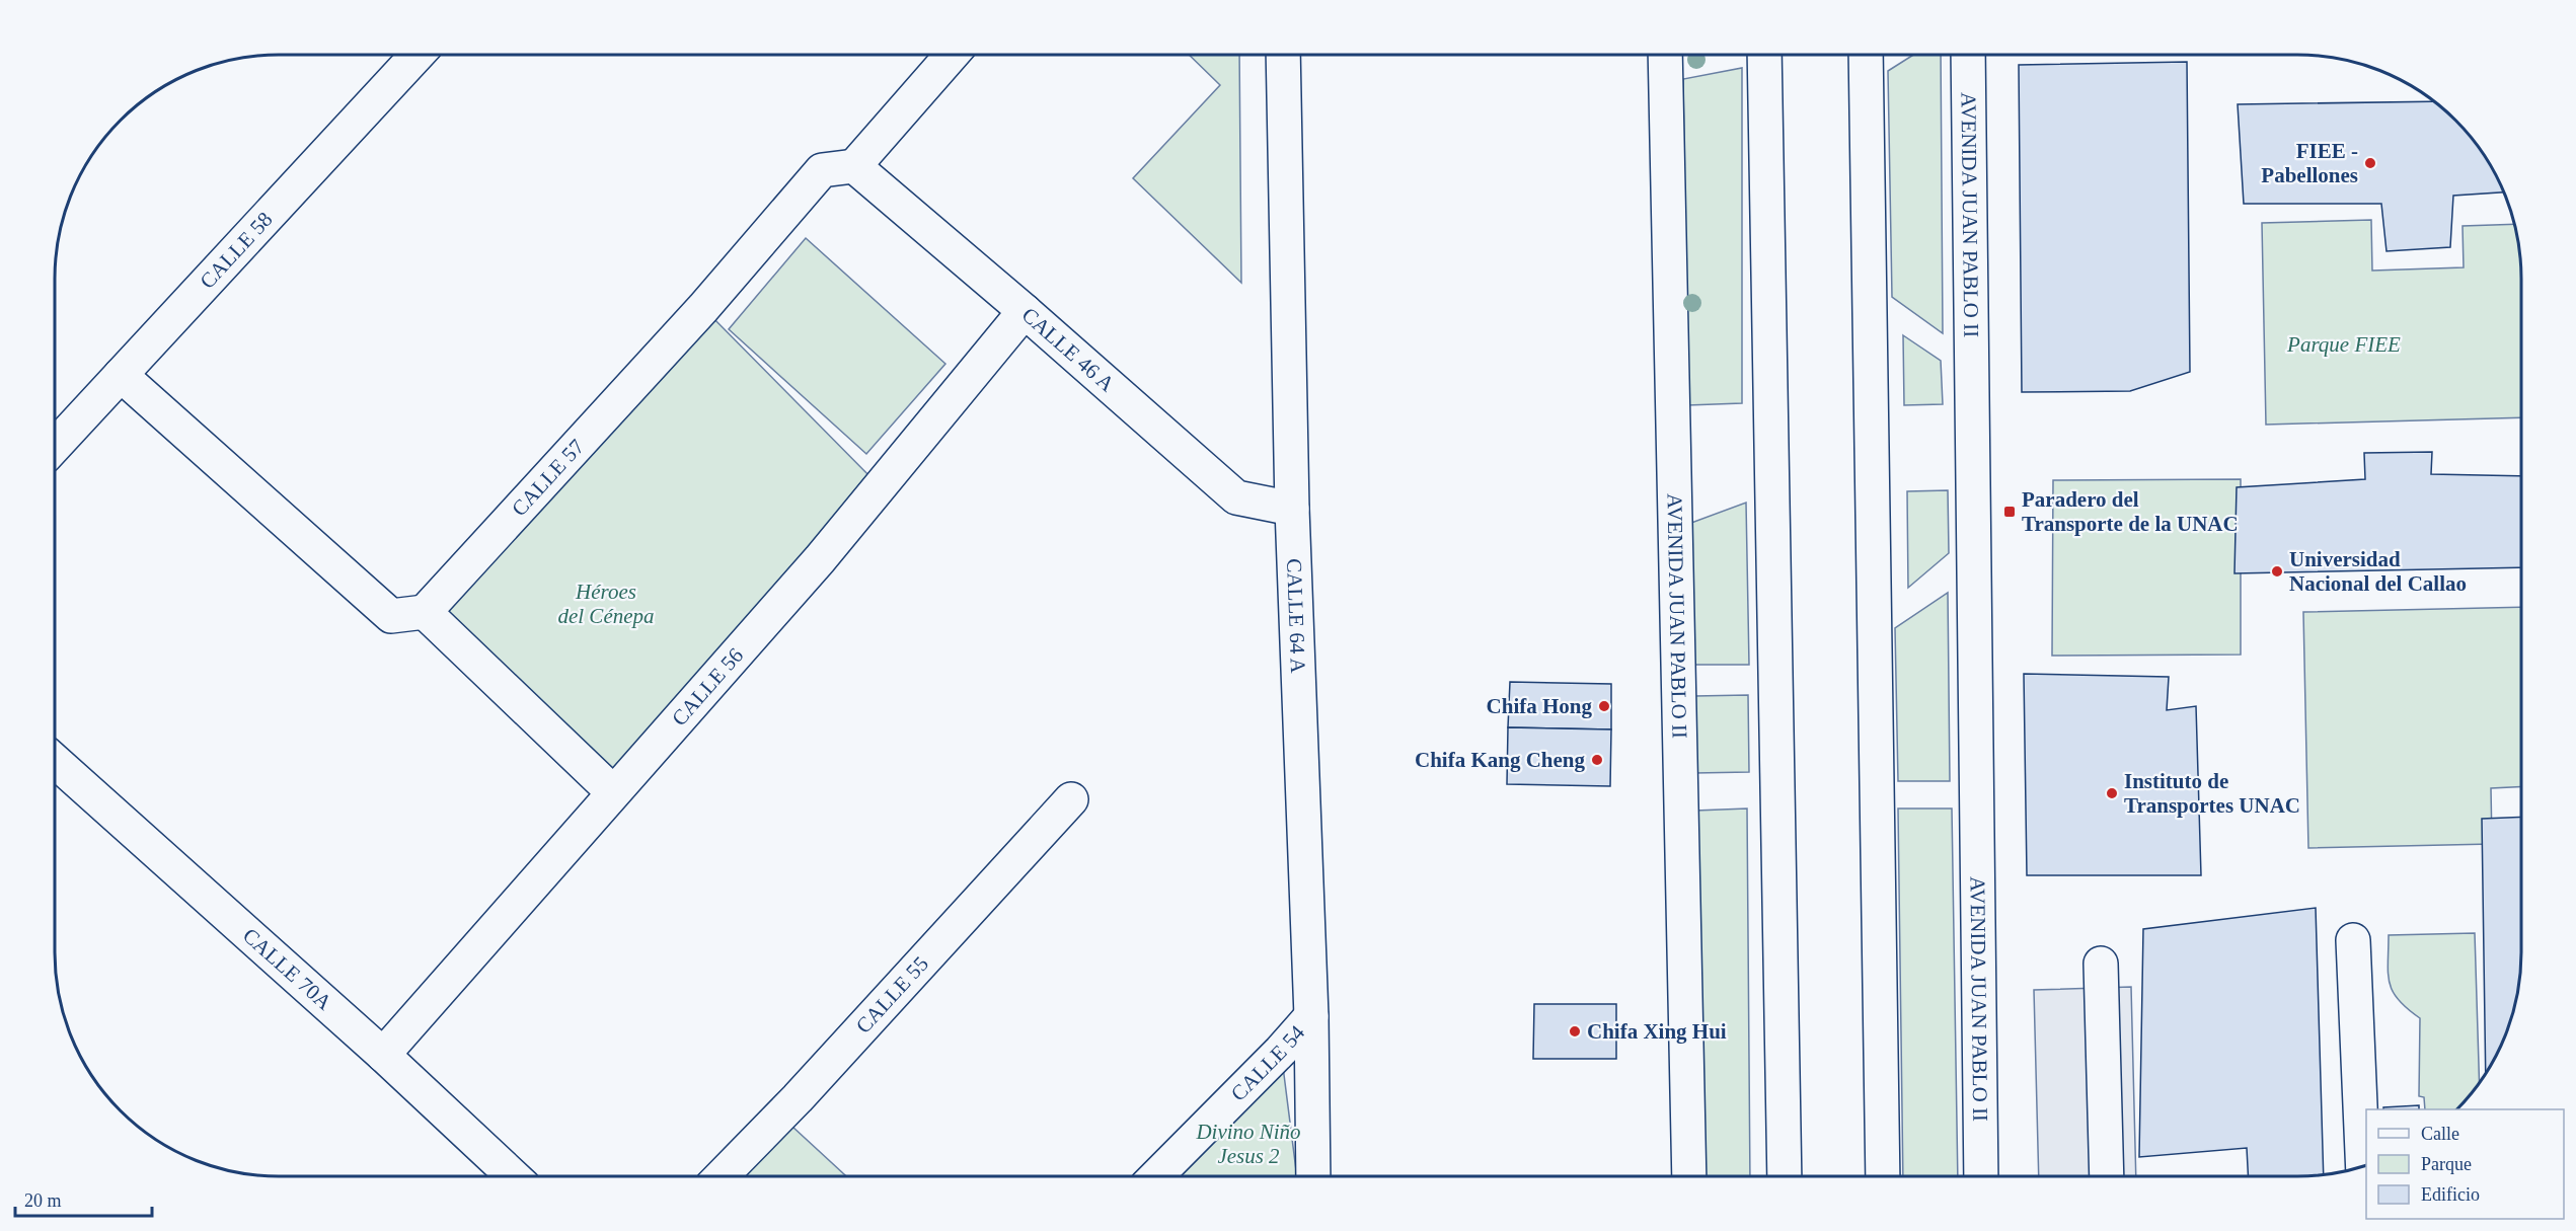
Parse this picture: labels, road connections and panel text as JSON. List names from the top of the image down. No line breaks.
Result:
{"streets":{"street":["AVENIDA JUAN PABLO II","CALLE 58","CALLE 46 A","CALLE 57","CALLE 64 A","CALLE 56","CALLE 70A","CALLE 55","CALLE 54"]},"crossings":[["CALLE 46 A","CALLE 57"],["CALLE 46 A","CALLE 64 A"],["CALLE 46 A","CALLE 56"],["CALLE 64 A","CALLE 54"],["CALLE 56","CALLE 70A"]],"parks":["Parque FIEE","Héroes del Cénepa","Divino Niño Jesus 2"],"places":{"other":["FIEE - Pabellones","Universidad Nacional del Callao","Chifa Hong","Chifa Kang Cheng","Instituto de Transportes UNAC","Chifa Xing Hui"],"transit":["Paradero del Transporte de la UNAC"]},"legend":["Calle","Parque","Edificio"],"scale_bar":"20 m"}
